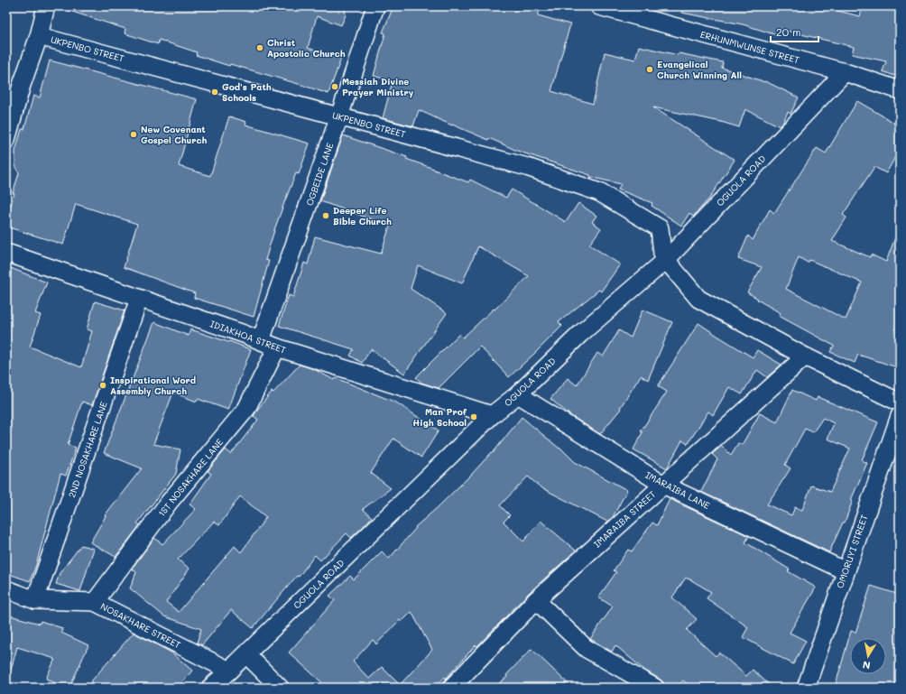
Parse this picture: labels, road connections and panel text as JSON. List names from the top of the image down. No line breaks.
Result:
{"streets":{"street":["ERHUNMWUNSE STREET","UKPENBO STREET","OGBEIDE LANE","OGUOLA ROAD","IDIAKHOA STREET","2ND NOSAKHARE LANE","1ST NOSAKHARE LANE","IMARAIBA LANE","IMARAIBA STREET","OMORUYI STREET","NOSAKHARE STREET"]},"crossings":[["ERHUNMWUNSE STREET","OGUOLA ROAD"],["UKPENBO STREET","OGBEIDE LANE"],["UKPENBO STREET","OGUOLA ROAD"],["OGBEIDE LANE","IDIAKHOA STREET"],["OGUOLA ROAD","IDIAKHOA STREET"],["OGUOLA ROAD","IMARAIBA LANE"],["OGUOLA ROAD","NOSAKHARE STREET"],["IDIAKHOA STREET","2ND NOSAKHARE LANE"],["IDIAKHOA STREET","1ST NOSAKHARE LANE"],["2ND NOSAKHARE LANE","NOSAKHARE STREET"],["1ST NOSAKHARE LANE","NOSAKHARE STREET"],["IMARAIBA LANE","IMARAIBA STREET"],["IMARAIBA LANE","OMORUYI STREET"]],"places":["Christ Apostolic Church","Evangelical Church Winning All","Messiah Divine Prayer Ministry","God's Path Schools","New Covenant Gospel Church","Deeper Life Bible Church","Inspirational Word Assembly Church","Man Prof High School"],"scale_bar":"20 m","north":"bottom"}
